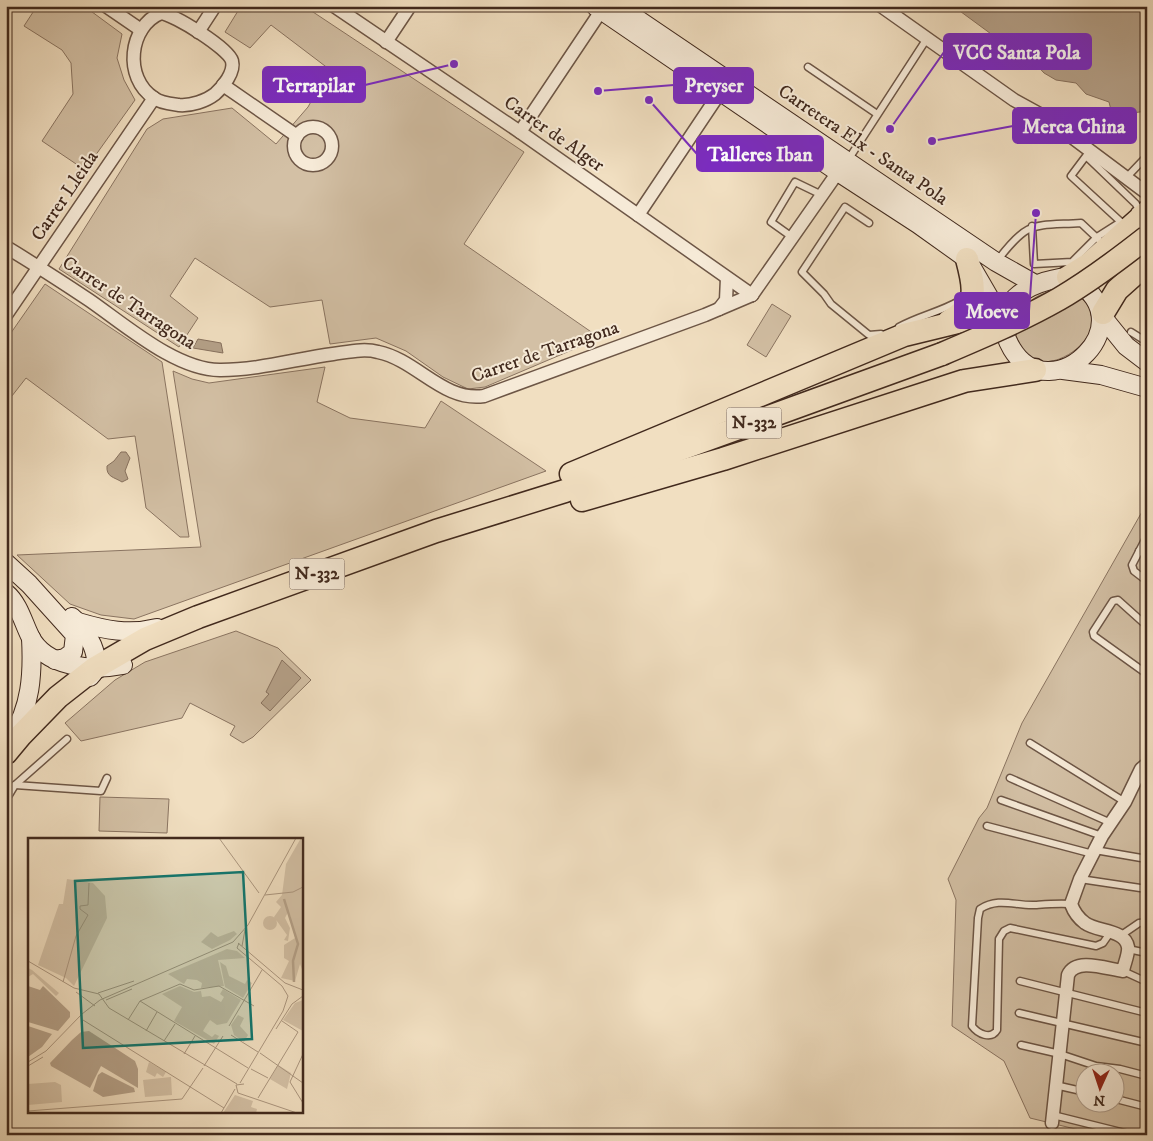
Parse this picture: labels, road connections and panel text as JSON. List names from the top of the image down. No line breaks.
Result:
{"streets":{"highway":["N-332"],"main road":["Carretera Elx - Santa Pola"],"street":["Carrer de Alger","Carrer Lleida","Carrer de Tarragona"]},"crossings":[["Carrer de Alger","Carrer de Tarragona"],["Carrer Lleida","Carrer de Tarragona"]],"places":["Terrapilar","Preyser","Talleres Iban","VCC Santa Pola","Merca China","Moeve"],"north":"bottom"}
